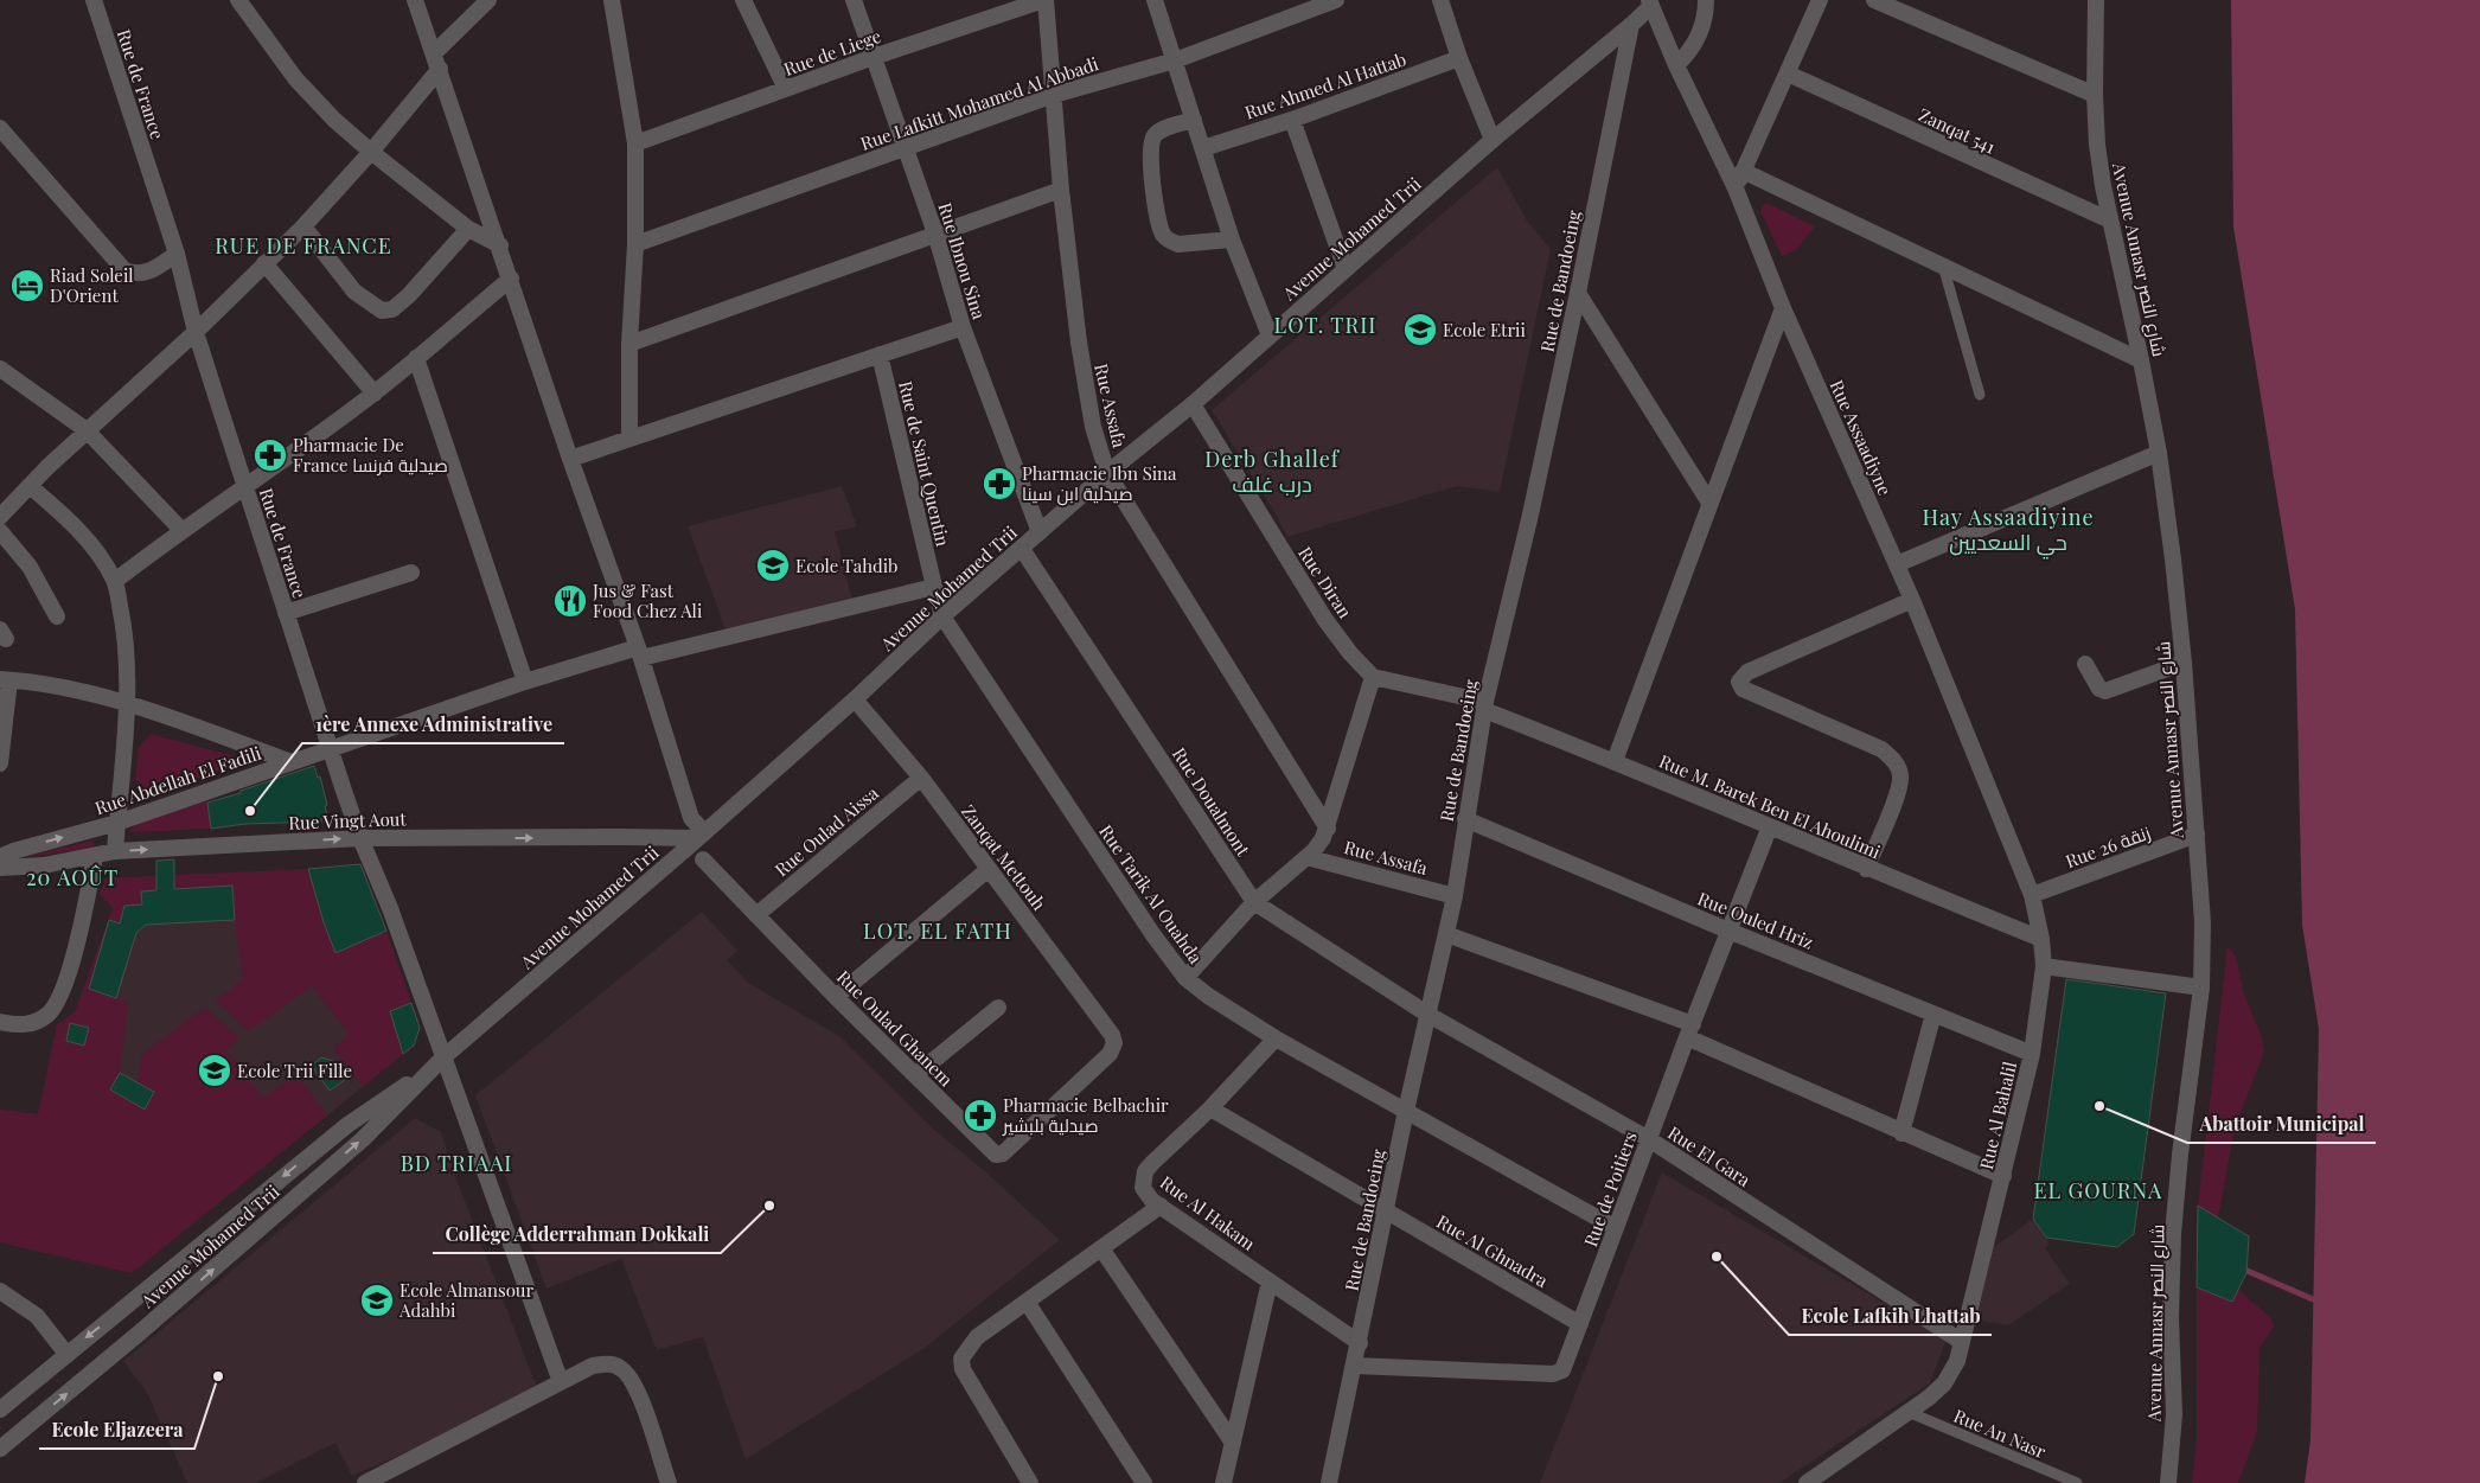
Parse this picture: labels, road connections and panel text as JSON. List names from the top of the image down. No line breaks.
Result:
{"streets":{"street":["Rue de Liege","Rue de France","Rue Ahmed Al Hattab","Rue Lafkitt Mohamed Al Abbadi","Zanqat 541","Avenue Mohamed Trii","Avenue Annasr شارع النصر","Rue Ibnou Sina","Rue de Bandoeing","Rue Assafa","Rue Assaadiyne","Rue de Saint Quentin","Rue Diran","Rue Abdellah El Fadili","Rue Doualmont","Rue M. Barek Ben El Ahoulimi","Rue Vingt Aout","Rue Oulad Aissa","Rue 26 زنقة","Zanqat Mettouh","Rue Tarik Al Ouahda","Rue Ouled Hriz","Rue Oulad Ghanem","Rue Al Bahalil","Rue El Gara","Rue de Poitiers","Rue Al Hakam","Rue Al Ghnadra"],"lane":["Rue An Nasr"]},"crossings":[["Rue de Liege","Rue Ibnou Sina"],["Rue de Liege","Rue Assafa"],["Rue de France","Avenue Mohamed Trii"],["Rue de France","Rue Abdellah El Fadili"],["Rue de France","Rue Vingt Aout"],["Rue Lafkitt Mohamed Al Abbadi","Rue Ibnou Sina"],["Rue Lafkitt Mohamed Al Abbadi","Rue Assafa"],["Zanqat 541","Avenue Annasr شارع النصر"],["Avenue Mohamed Trii","Rue Ibnou Sina"],["Avenue Mohamed Trii","Rue de Bandoeing"],["Avenue Mohamed Trii","Rue Assafa"],["Avenue Mohamed Trii","Rue Assaadiyne"],["Avenue Mohamed Trii","Rue de Saint Quentin"],["Avenue Mohamed Trii","Rue Diran"],["Avenue Mohamed Trii","Rue Doualmont"],["Avenue Mohamed Trii","Rue Vingt Aout"],["Avenue Mohamed Trii","Zanqat Mettouh"],["Avenue Mohamed Trii","Rue Tarik Al Ouahda"],["Avenue Annasr شارع النصر","Rue 26 زنقة"],["Rue de Bandoeing","Rue Assafa"],["Rue de Bandoeing","Rue Doualmont"],["Rue de Bandoeing","Rue M. Barek Ben El Ahoulimi"],["Rue de Bandoeing","Rue Tarik Al Ouahda"],["Rue de Bandoeing","Rue Ouled Hriz"],["Rue de Bandoeing","Rue El Gara"],["Rue de Bandoeing","Rue de Poitiers"],["Rue de Bandoeing","Rue Al Hakam"],["Rue de Bandoeing","Rue Al Ghnadra"],["Rue Assaadiyne","Rue 26 زنقة"],["Rue Assaadiyne","Rue Al Bahalil"],["Rue de Saint Quentin","Rue Abdellah El Fadili"],["Rue de Saint Quentin","Rue Tarik Al Ouahda"],["Rue Doualmont","Rue El Gara"],["Rue M. Barek Ben El Ahoulimi","Rue Al Bahalil"],["Rue M. Barek Ben El Ahoulimi","Rue de Poitiers"],["Rue Oulad Aissa","Zanqat Mettouh"],["Rue Oulad Aissa","Rue Oulad Ghanem"],["Rue 26 زنقة","Rue Al Bahalil"],["Zanqat Mettouh","Rue Oulad Ghanem"],["Rue Tarik Al Ouahda","Rue de Poitiers"],["Rue Tarik Al Ouahda","Rue Al Hakam"],["Rue Ouled Hriz","Rue Al Bahalil"],["Rue Ouled Hriz","Rue de Poitiers"],["Rue Al Bahalil","Rue El Gara"],["Rue Al Bahalil","Rue An Nasr"],["Rue El Gara","Rue de Poitiers"],["Rue de Poitiers","Rue Al Ghnadra"],["Rue Al Hakam","Rue Al Ghnadra"]],"one_way":["Rue Vingt Aout"],"districts":["RUE DE FRANCE","LOT. TRII","Derb Ghallef درب غلف","Hay Assaadiyine حي السعديين","20 AOÛT","LOT. EL FATH","BD TRIAAI","EL GOURNA"],"places":{"hotel":["Riad Soleil D'Orient"],"school or university":["Ecole Etrii","Ecole Tahdib","Ecole Trii Fille","Ecole Almansour Adahbi"],"pharmacy":["Pharmacie De France صيدلية فرنسا","Pharmacie Ibn Sina صيدلية ابن سينا","Pharmacie Belbachir صيدلية بلبشير"],"restaurant":["Jus & Fast Food Chez Ali"],"other":["1ère Annexe Administrative","Abattoir Municipal","Collège Adderrahman Dokkali","Ecole Lafkih Lhattab","Ecole Eljazeera"]}}
